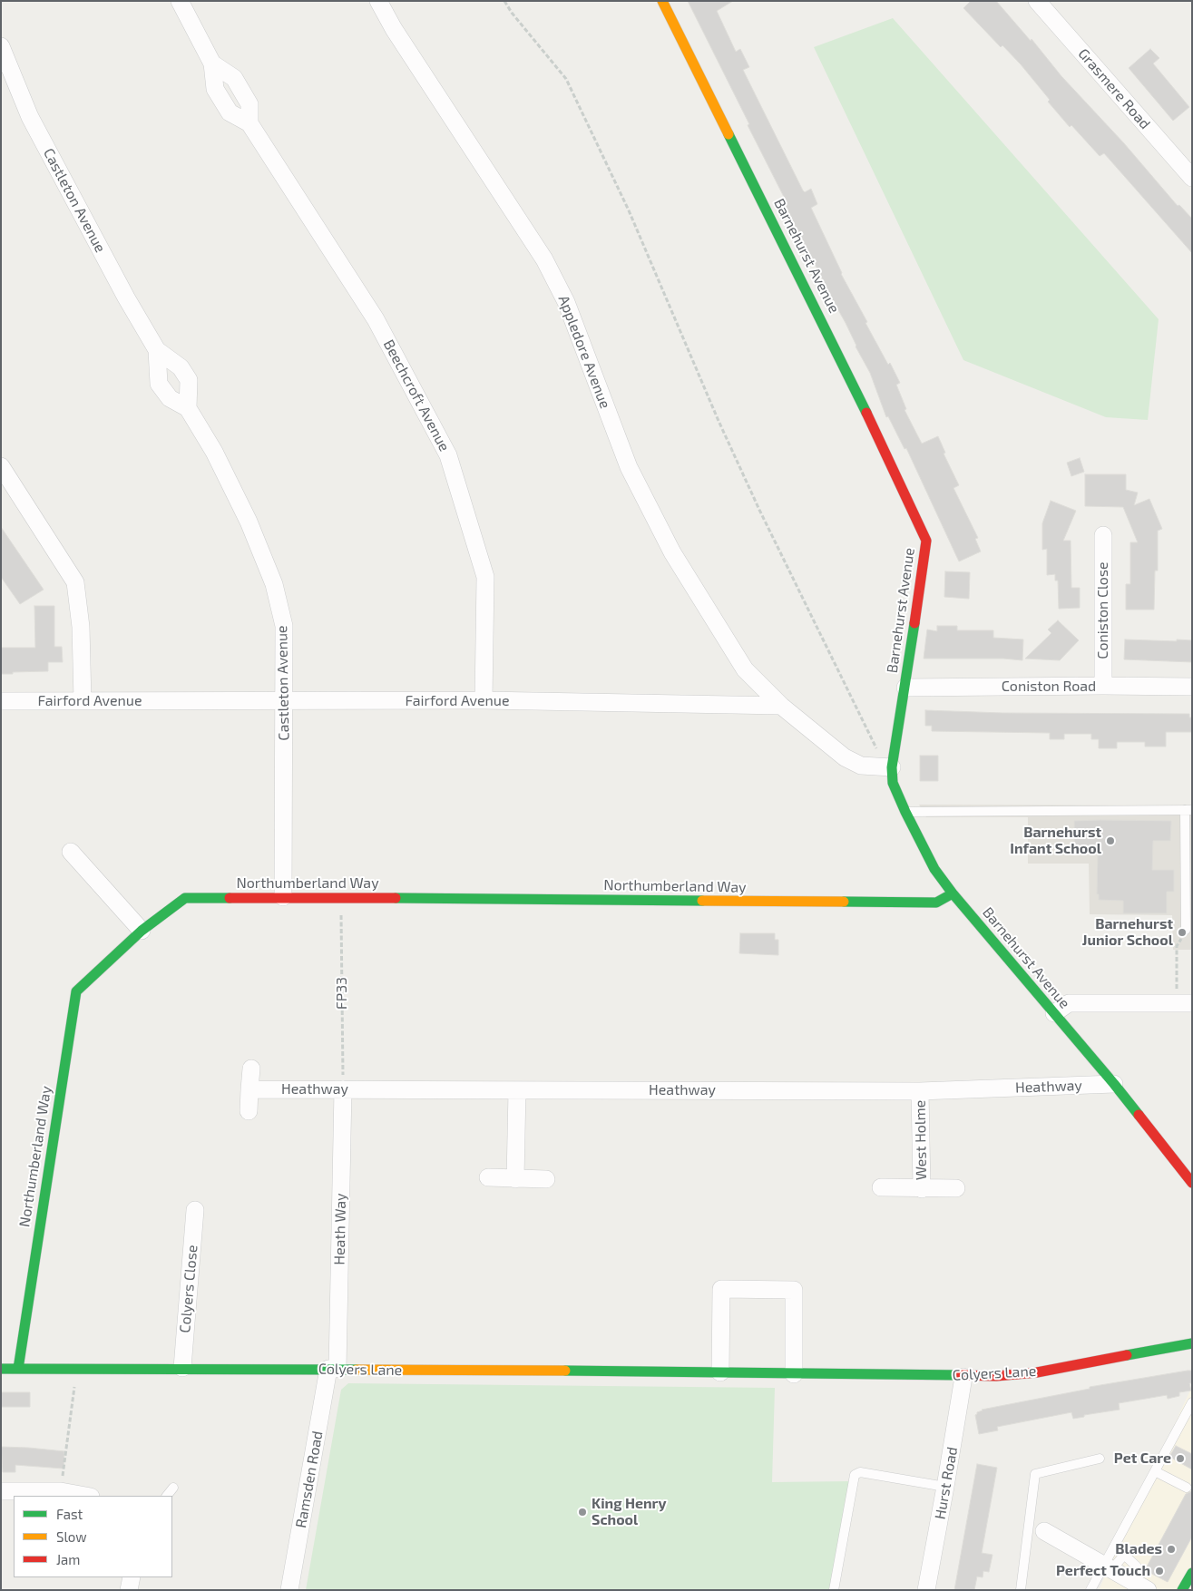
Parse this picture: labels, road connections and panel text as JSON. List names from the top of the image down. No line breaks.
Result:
{"streets":{"street":["Grasmere Road","Castleton Avenue","Barnehurst Avenue","Appledore Avenue","Beechcroft Avenue","Coniston Close","Coniston Road","Fairford Avenue","Northumberland Way","Heathway","West Holme","Heath Way","Colyers Close","Colyers Lane","Ramsden Road","Hurst Road"],"path":["FP33"]},"crossings":[["Castleton Avenue","Fairford Avenue"],["Castleton Avenue","Northumberland Way"],["Barnehurst Avenue","Coniston Road"],["Barnehurst Avenue","Northumberland Way"],["Barnehurst Avenue","Heathway"],["Appledore Avenue","Fairford Avenue"],["Beechcroft Avenue","Fairford Avenue"],["Coniston Close","Coniston Road"],["Northumberland Way","FP33"],["Northumberland Way","Colyers Lane"],["FP33","Heathway"],["FP33","Heath Way"],["Heathway","West Holme"],["Heathway","Heath Way"],["Heath Way","Colyers Lane"],["Heath Way","Ramsden Road"],["Colyers Close","Colyers Lane"],["Colyers Lane","Ramsden Road"],["Colyers Lane","Hurst Road"]],"places":["Barnehurst Infant School","Barnehurst Junior School","Pet Care","King Henry School","Blades","Perfect Touch"],"legend":["Fast","Slow","Jam"]}
